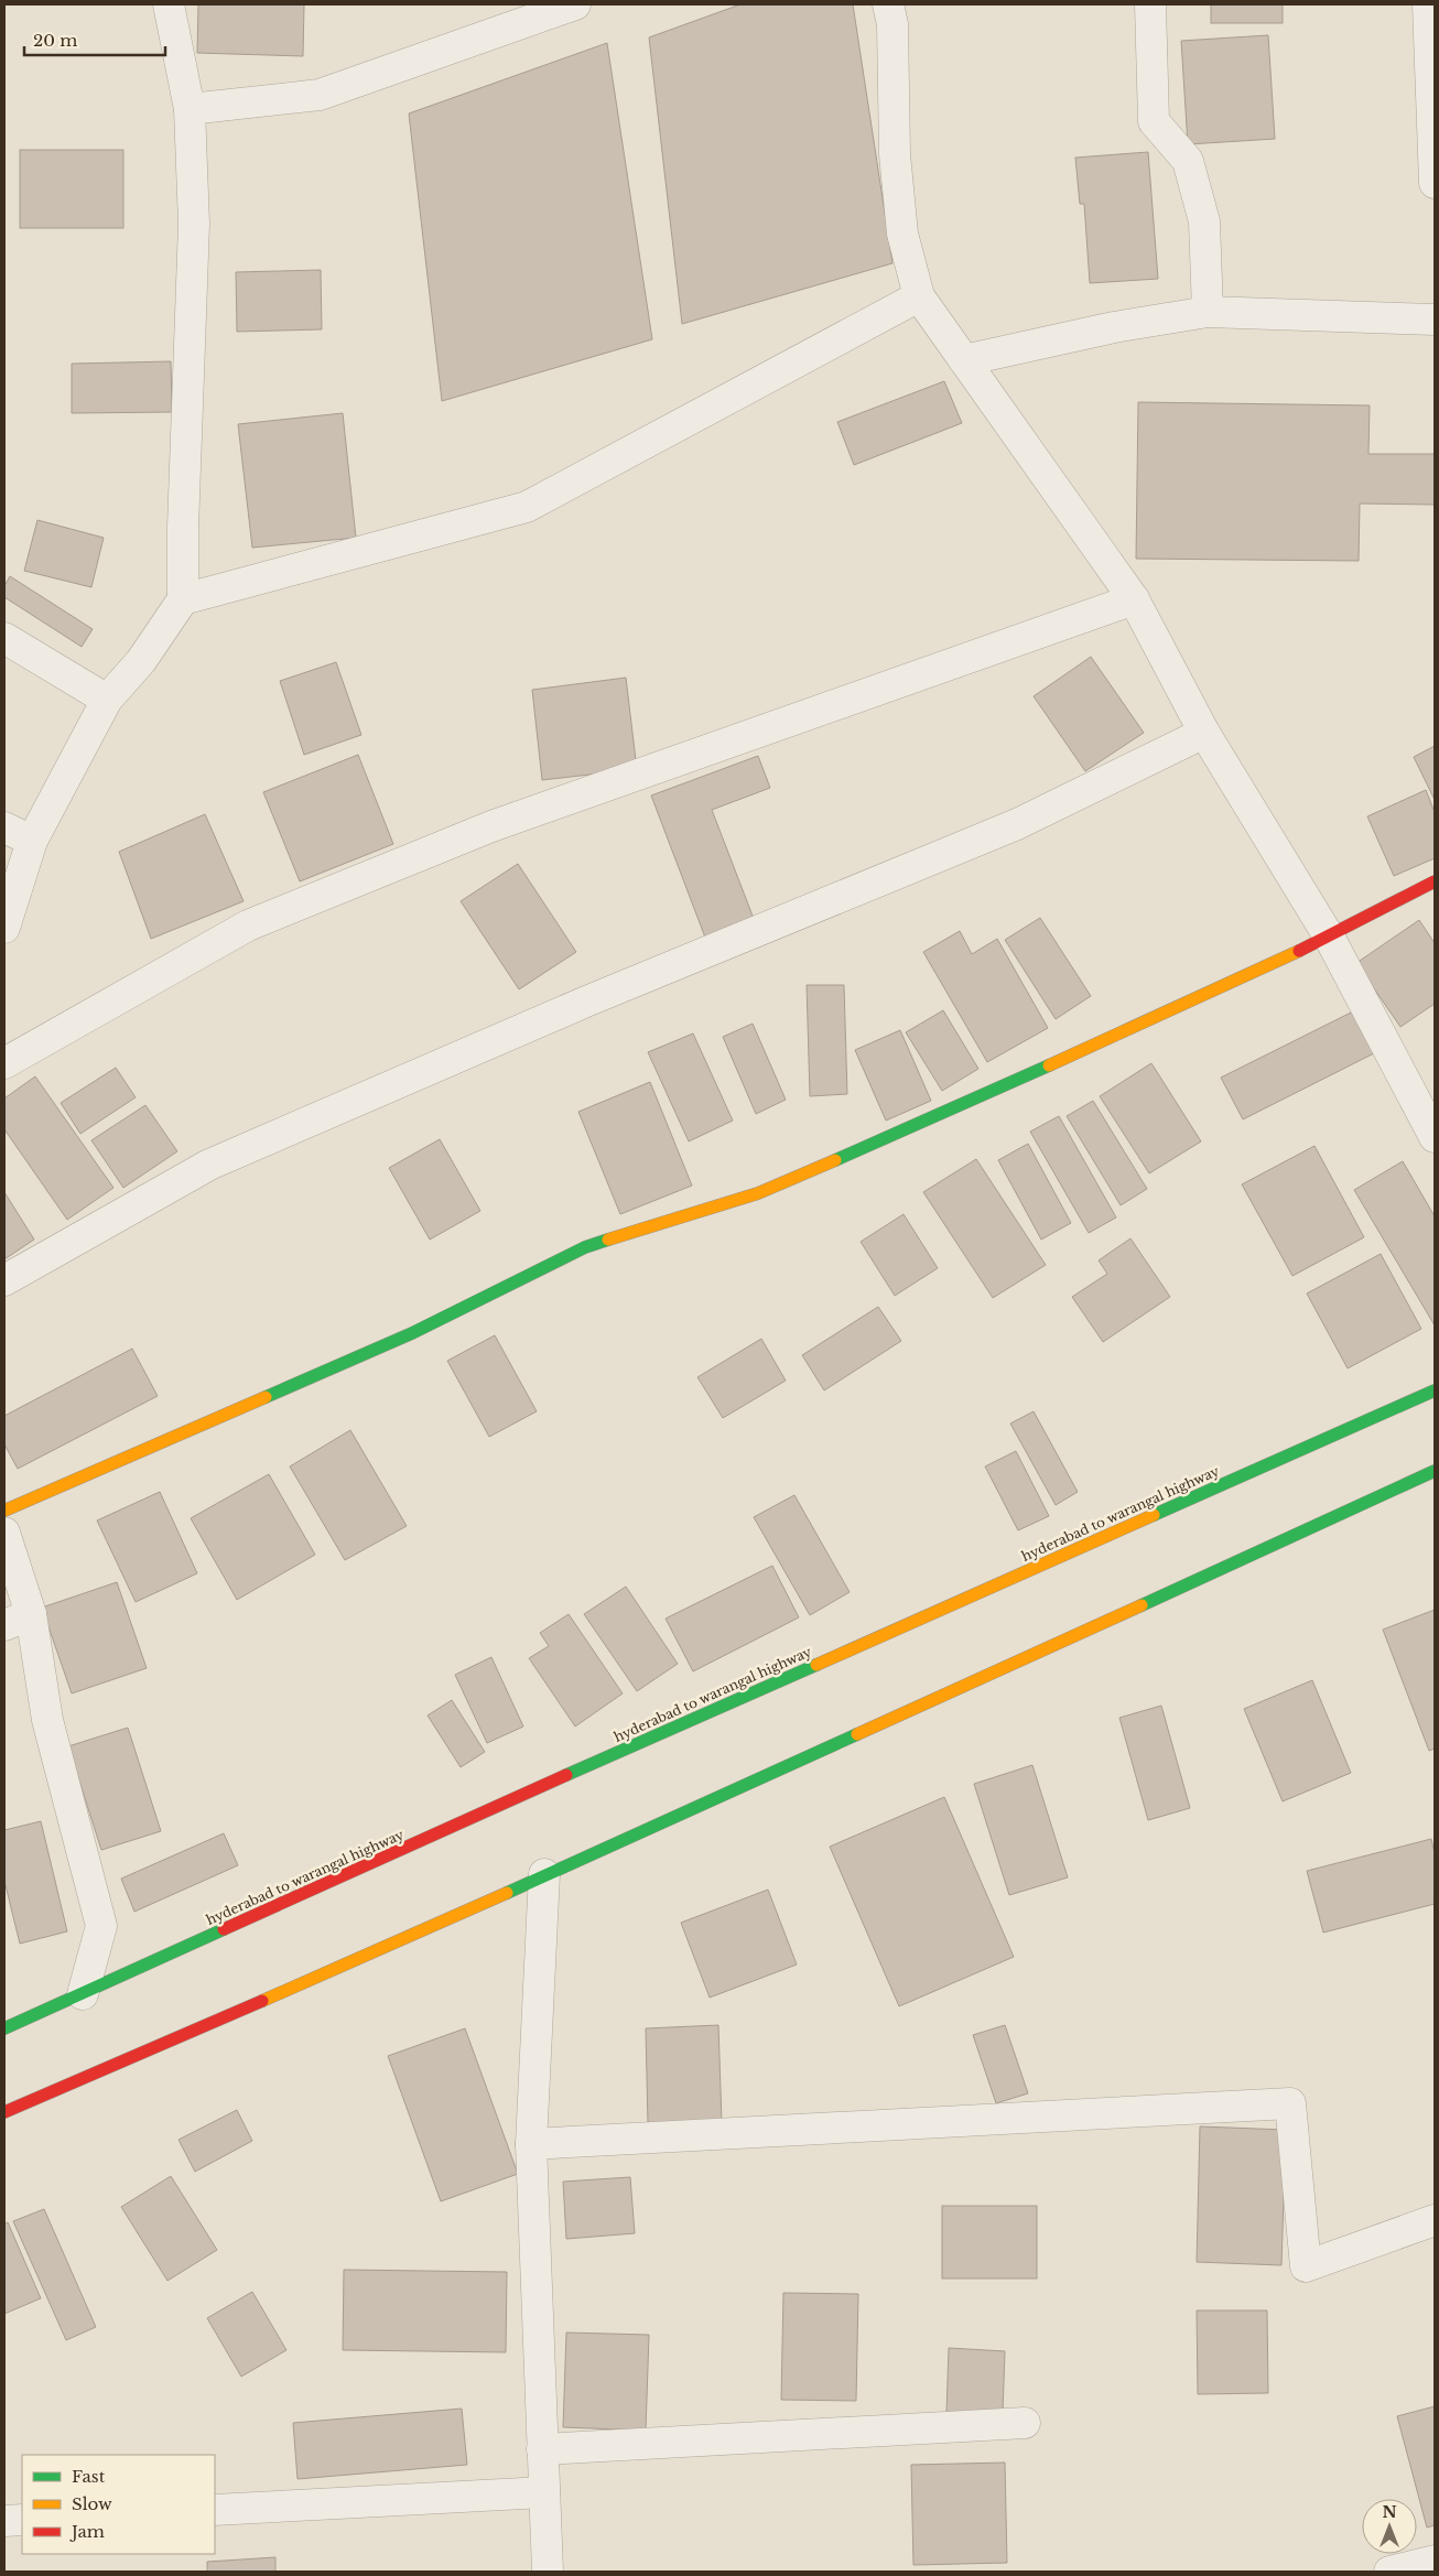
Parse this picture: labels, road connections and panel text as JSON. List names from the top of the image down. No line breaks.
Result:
{"streets":{"main road":["hyderabad to warangal highway"]},"legend":["Fast","Slow","Jam"],"scale_bar":"20 m","north":"top"}
